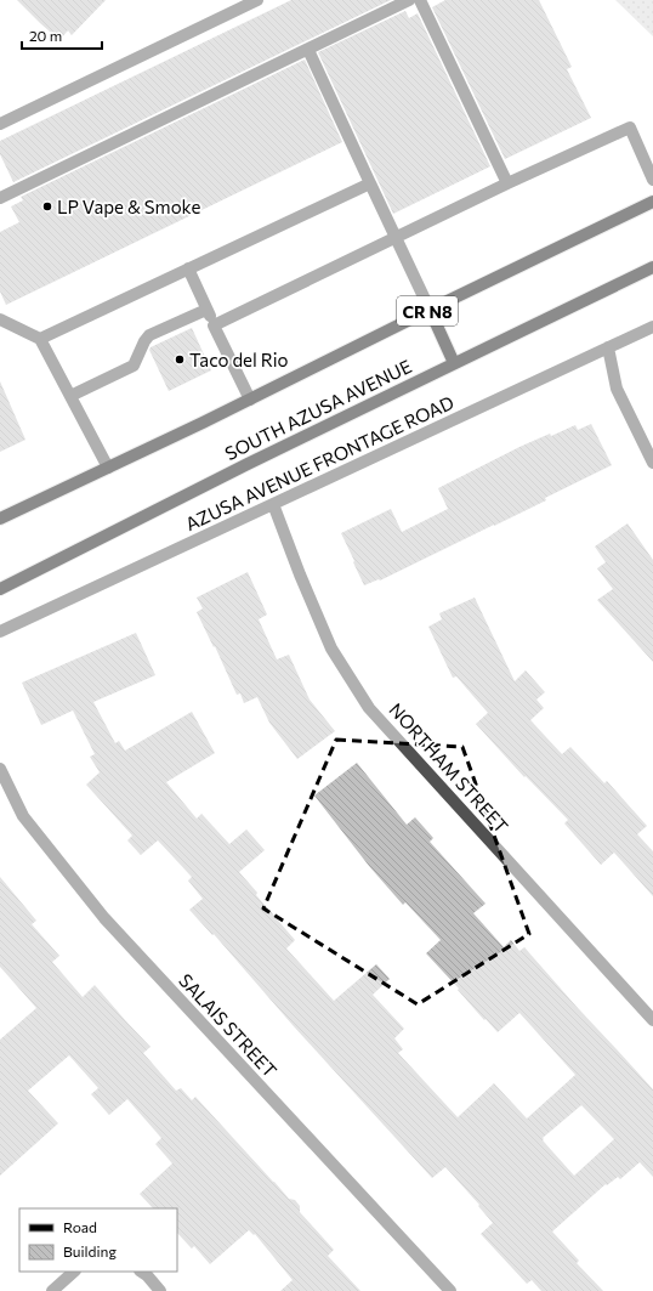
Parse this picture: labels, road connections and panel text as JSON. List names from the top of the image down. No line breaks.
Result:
{"streets":{"main road":["CR N8","SOUTH AZUSA AVENUE"],"street":["AZUSA AVENUE FRONTAGE ROAD","NORTHAM STREET","SALAIS STREET"]},"crossings":[["AZUSA AVENUE FRONTAGE ROAD","NORTHAM STREET"]],"places":["LP Vape & Smoke","Taco del Rio"],"legend":["Road","Building"],"scale_bar":"20 m"}
